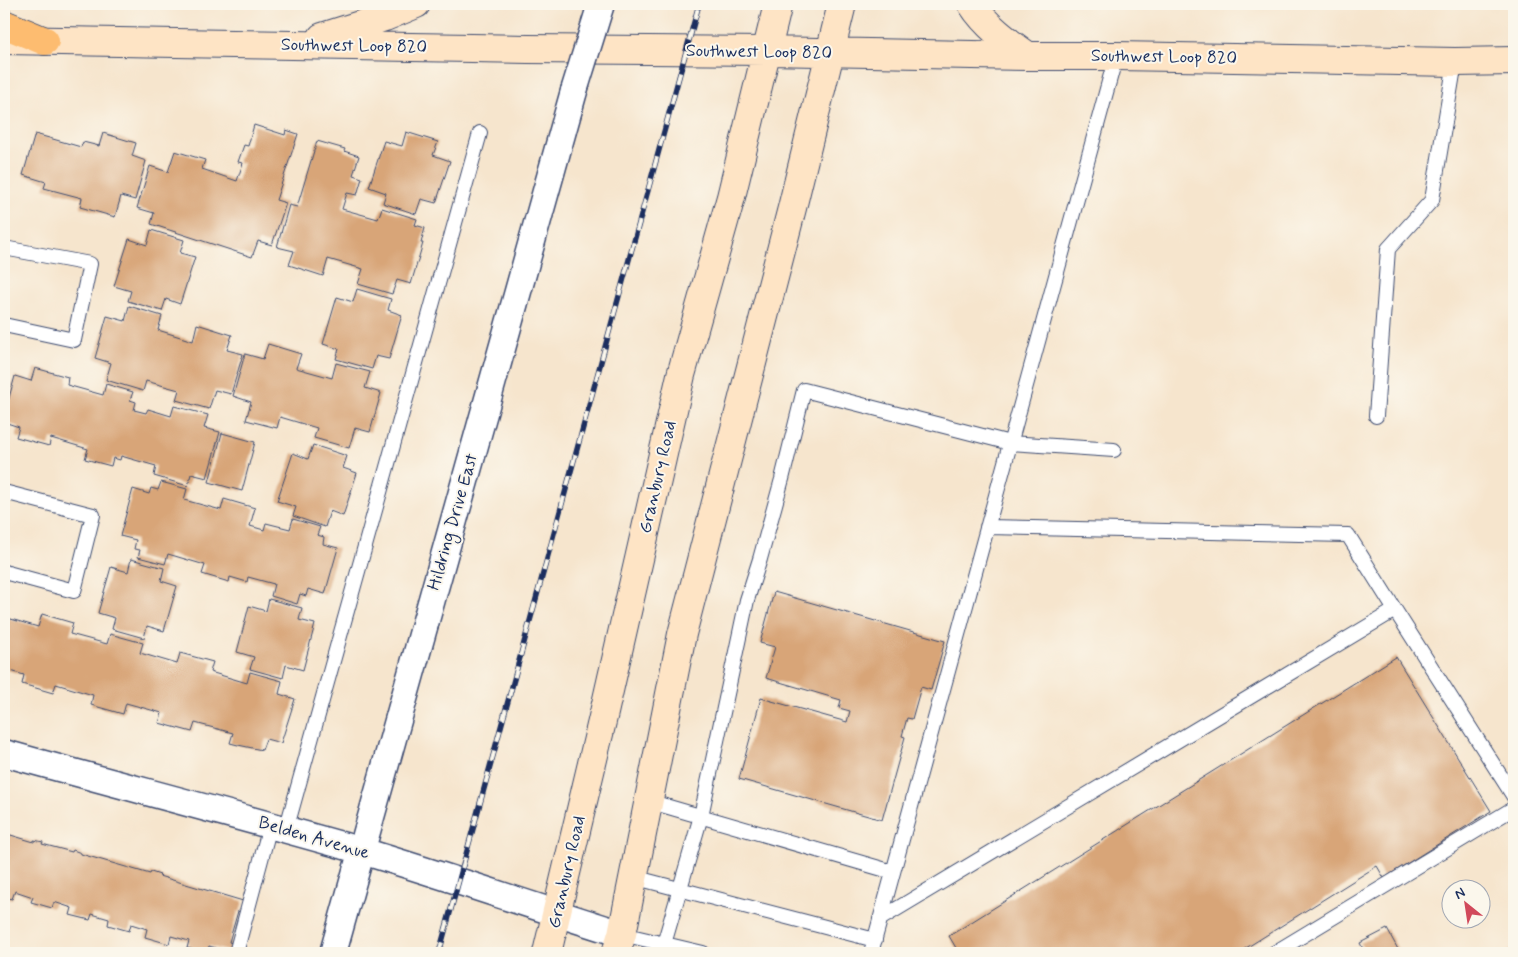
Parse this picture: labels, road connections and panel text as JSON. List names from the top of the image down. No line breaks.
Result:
{"streets":{"main road":["Southwest Loop 820","Granbury Road"],"street":["Hildring Drive East","Belden Avenue"]},"crossings":[["Southwest Loop 820","Granbury Road"],["Granbury Road","Belden Avenue"],["Hildring Drive East","Belden Avenue"]],"north":"top left"}
